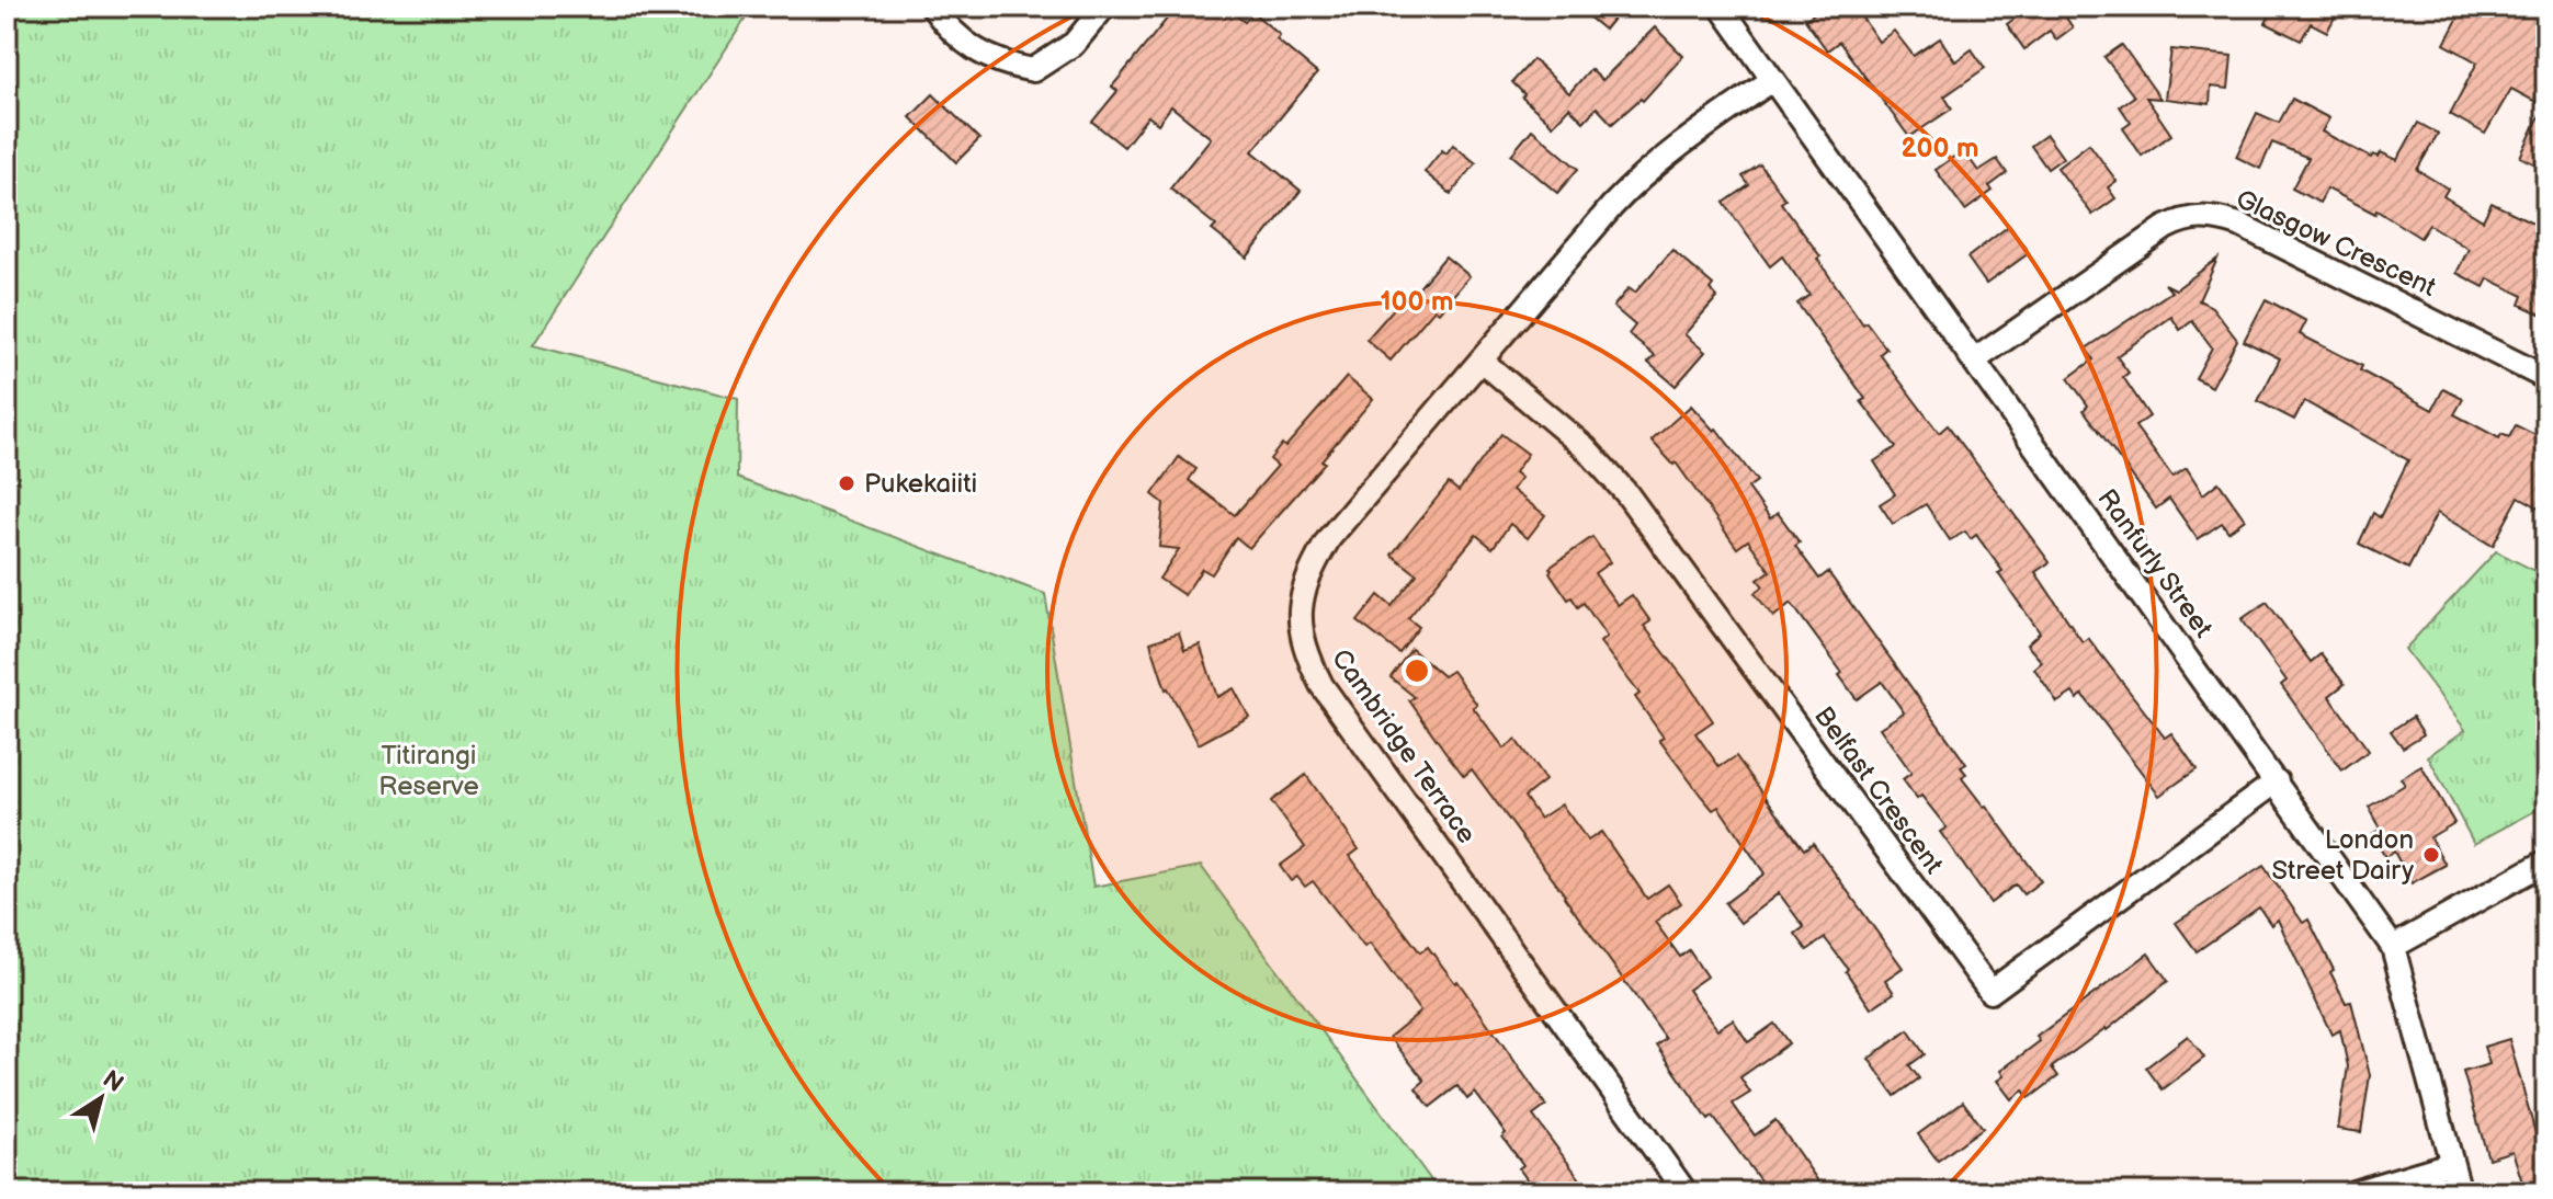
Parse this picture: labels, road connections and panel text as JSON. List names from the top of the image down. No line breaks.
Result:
{"streets":{"street":["Glasgow Crescent","Ranfurly Street","Cambridge Terrace","Belfast Crescent"]},"crossings":[["Glasgow Crescent","Ranfurly Street"],["Ranfurly Street","Cambridge Terrace"],["Ranfurly Street","Belfast Crescent"],["Cambridge Terrace","Belfast Crescent"]],"parks":["Titirangi Reserve"],"places":["Pukekaiiti","London Street Dairy"],"north":"top right","rings":["200 m","100 m"]}
